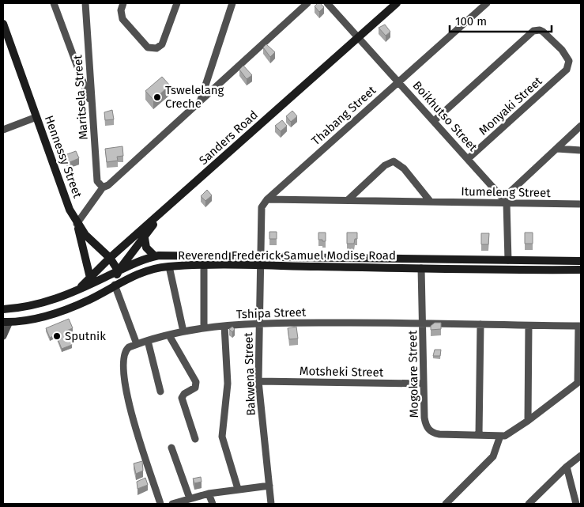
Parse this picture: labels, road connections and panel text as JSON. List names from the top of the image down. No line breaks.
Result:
{"streets":{"main road":["Sanders Road","Hennessy Street","Reverend Frederick Samuel Modise Road"],"street":["Maritsela Street","Monyaki Street","Thabang Street","Boikhutso Street","Itumeleng Street","Tshipa Street","Motsheki Street","Bakwena Street","Mogokare Street"]},"crossings":[["Monyaki Street","Boikhutso Street"],["Thabang Street","Boikhutso Street"],["Thabang Street","Itumeleng Street"],["Thabang Street","Reverend Frederick Samuel Modise Road"],["Thabang Street","Bakwena Street"],["Boikhutso Street","Sanders Road"],["Boikhutso Street","Itumeleng Street"],["Sanders Road","Hennessy Street"],["Sanders Road","Reverend Frederick Samuel Modise Road"],["Hennessy Street","Reverend Frederick Samuel Modise Road"],["Reverend Frederick Samuel Modise Road","Bakwena Street"],["Reverend Frederick Samuel Modise Road","Mogokare Street"],["Tshipa Street","Bakwena Street"],["Tshipa Street","Mogokare Street"],["Motsheki Street","Bakwena Street"],["Motsheki Street","Mogokare Street"]],"places":["Tswelelang Creche","Sputnik"],"scale_bar":"100 m"}
